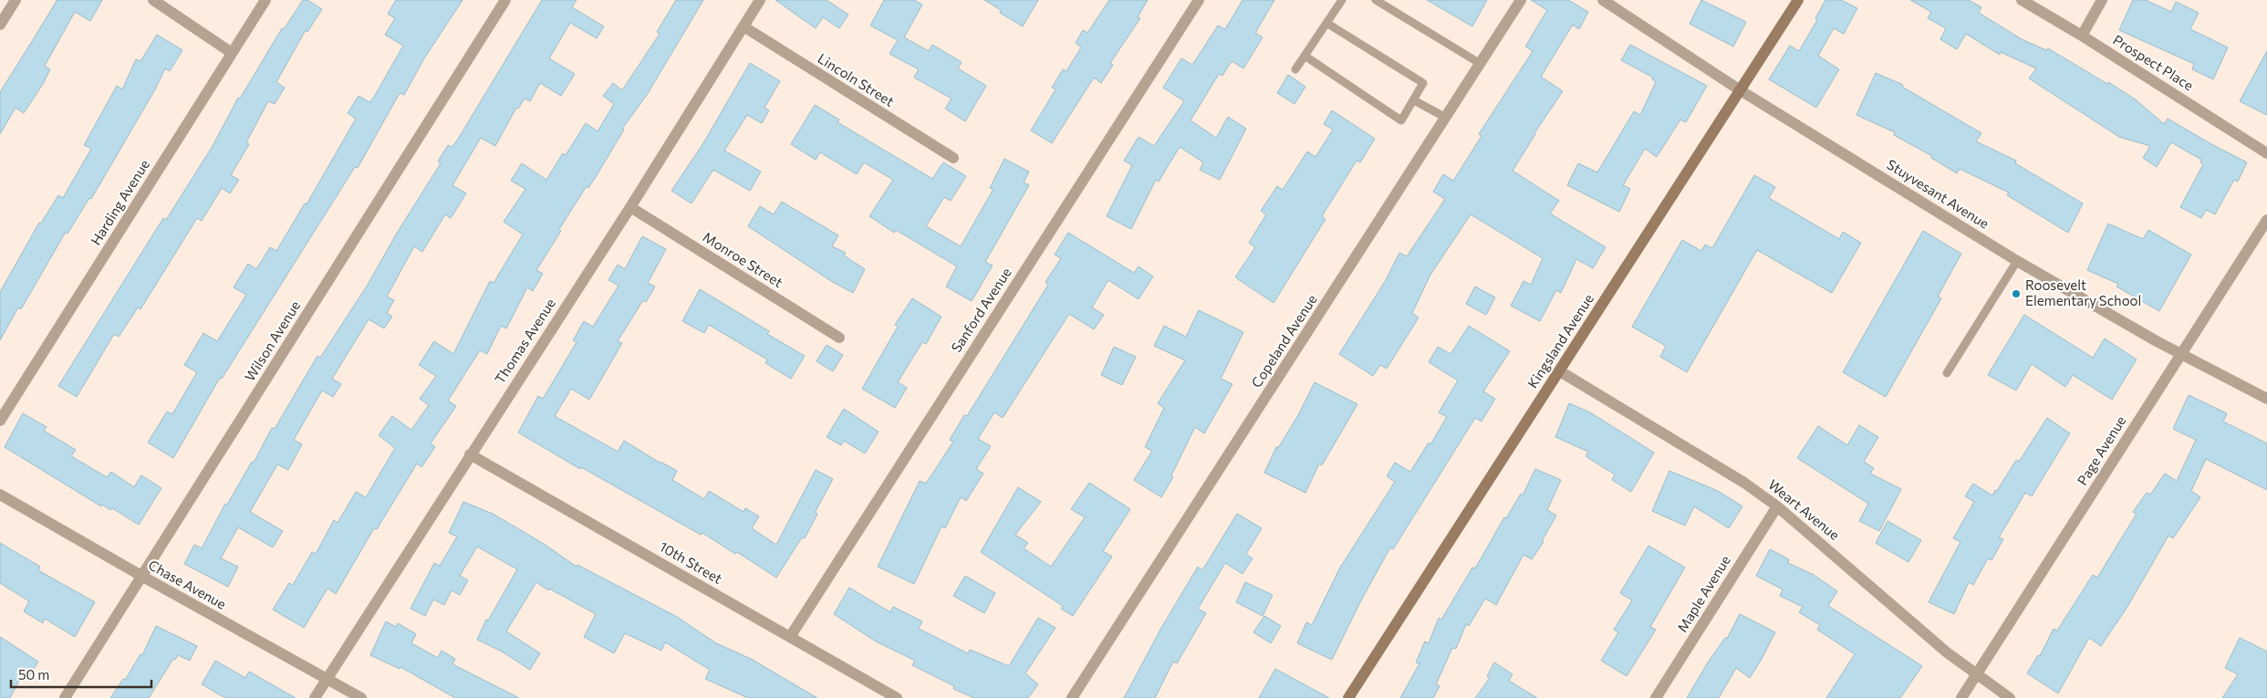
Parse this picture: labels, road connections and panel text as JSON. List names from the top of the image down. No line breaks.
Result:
{"streets":{"main road":["Kingsland Avenue"],"street":["Prospect Place","Lincoln Street","Stuyvesant Avenue","Harding Avenue","Monroe Street","Sanford Avenue","Wilson Avenue","Thomas Avenue","Copeland Avenue","Page Avenue","Weart Avenue","10th Street","Chase Avenue","Maple Avenue"]},"crossings":[["Lincoln Street","Thomas Avenue"],["Stuyvesant Avenue","Kingsland Avenue"],["Stuyvesant Avenue","Page Avenue"],["Monroe Street","Thomas Avenue"],["Sanford Avenue","10th Street"],["Wilson Avenue","Chase Avenue"],["Thomas Avenue","10th Street"],["Thomas Avenue","Chase Avenue"],["Kingsland Avenue","Weart Avenue"],["Page Avenue","Weart Avenue"],["Weart Avenue","Maple Avenue"]],"places":["Roosevelt Elementary School"],"scale_bar":"50 m"}
